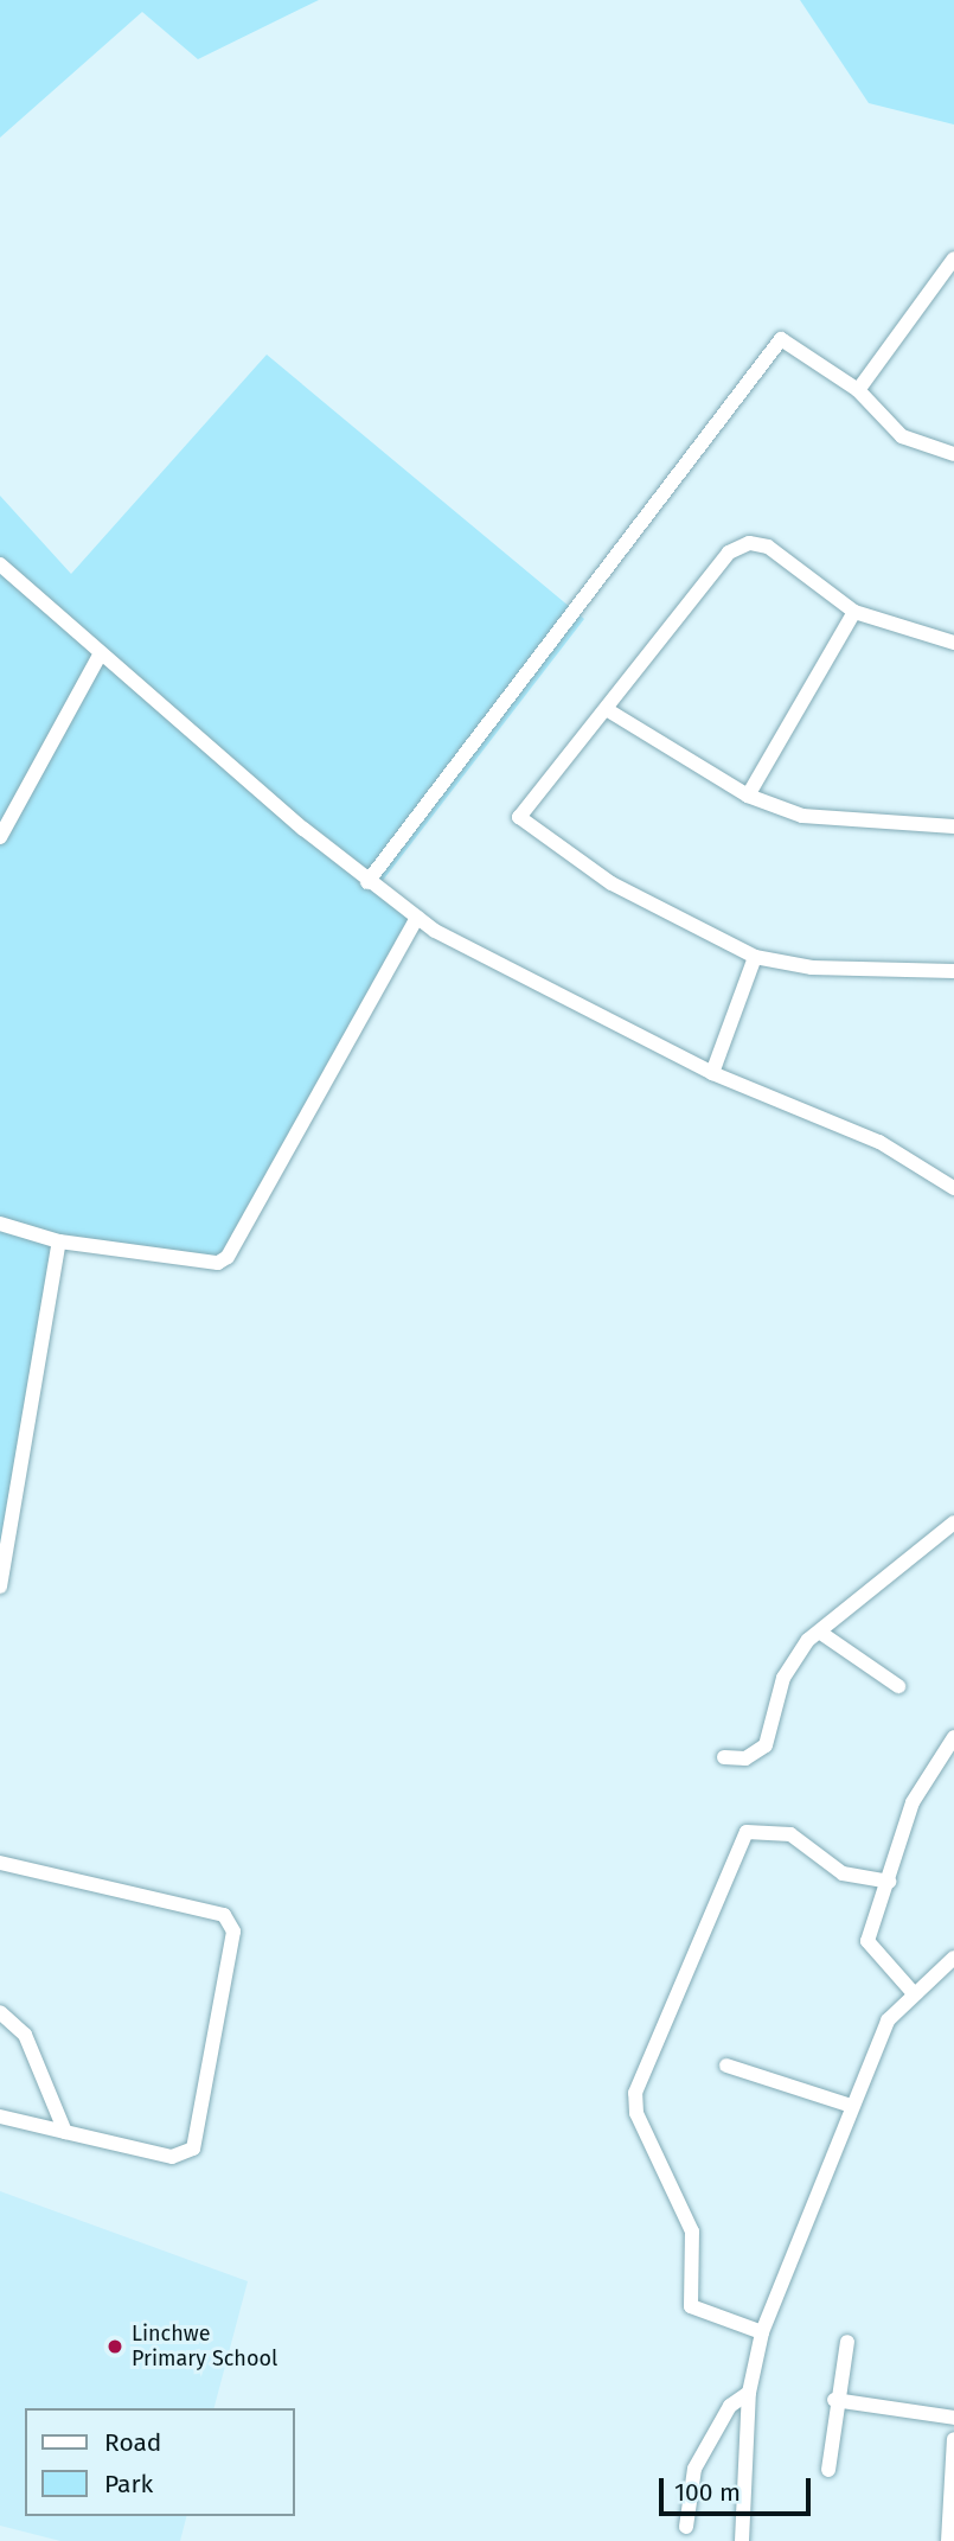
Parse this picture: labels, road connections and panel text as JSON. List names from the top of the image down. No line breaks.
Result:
{"places":["Linchwe Primary School"],"legend":["Road","Park"],"scale_bar":"100 m"}
